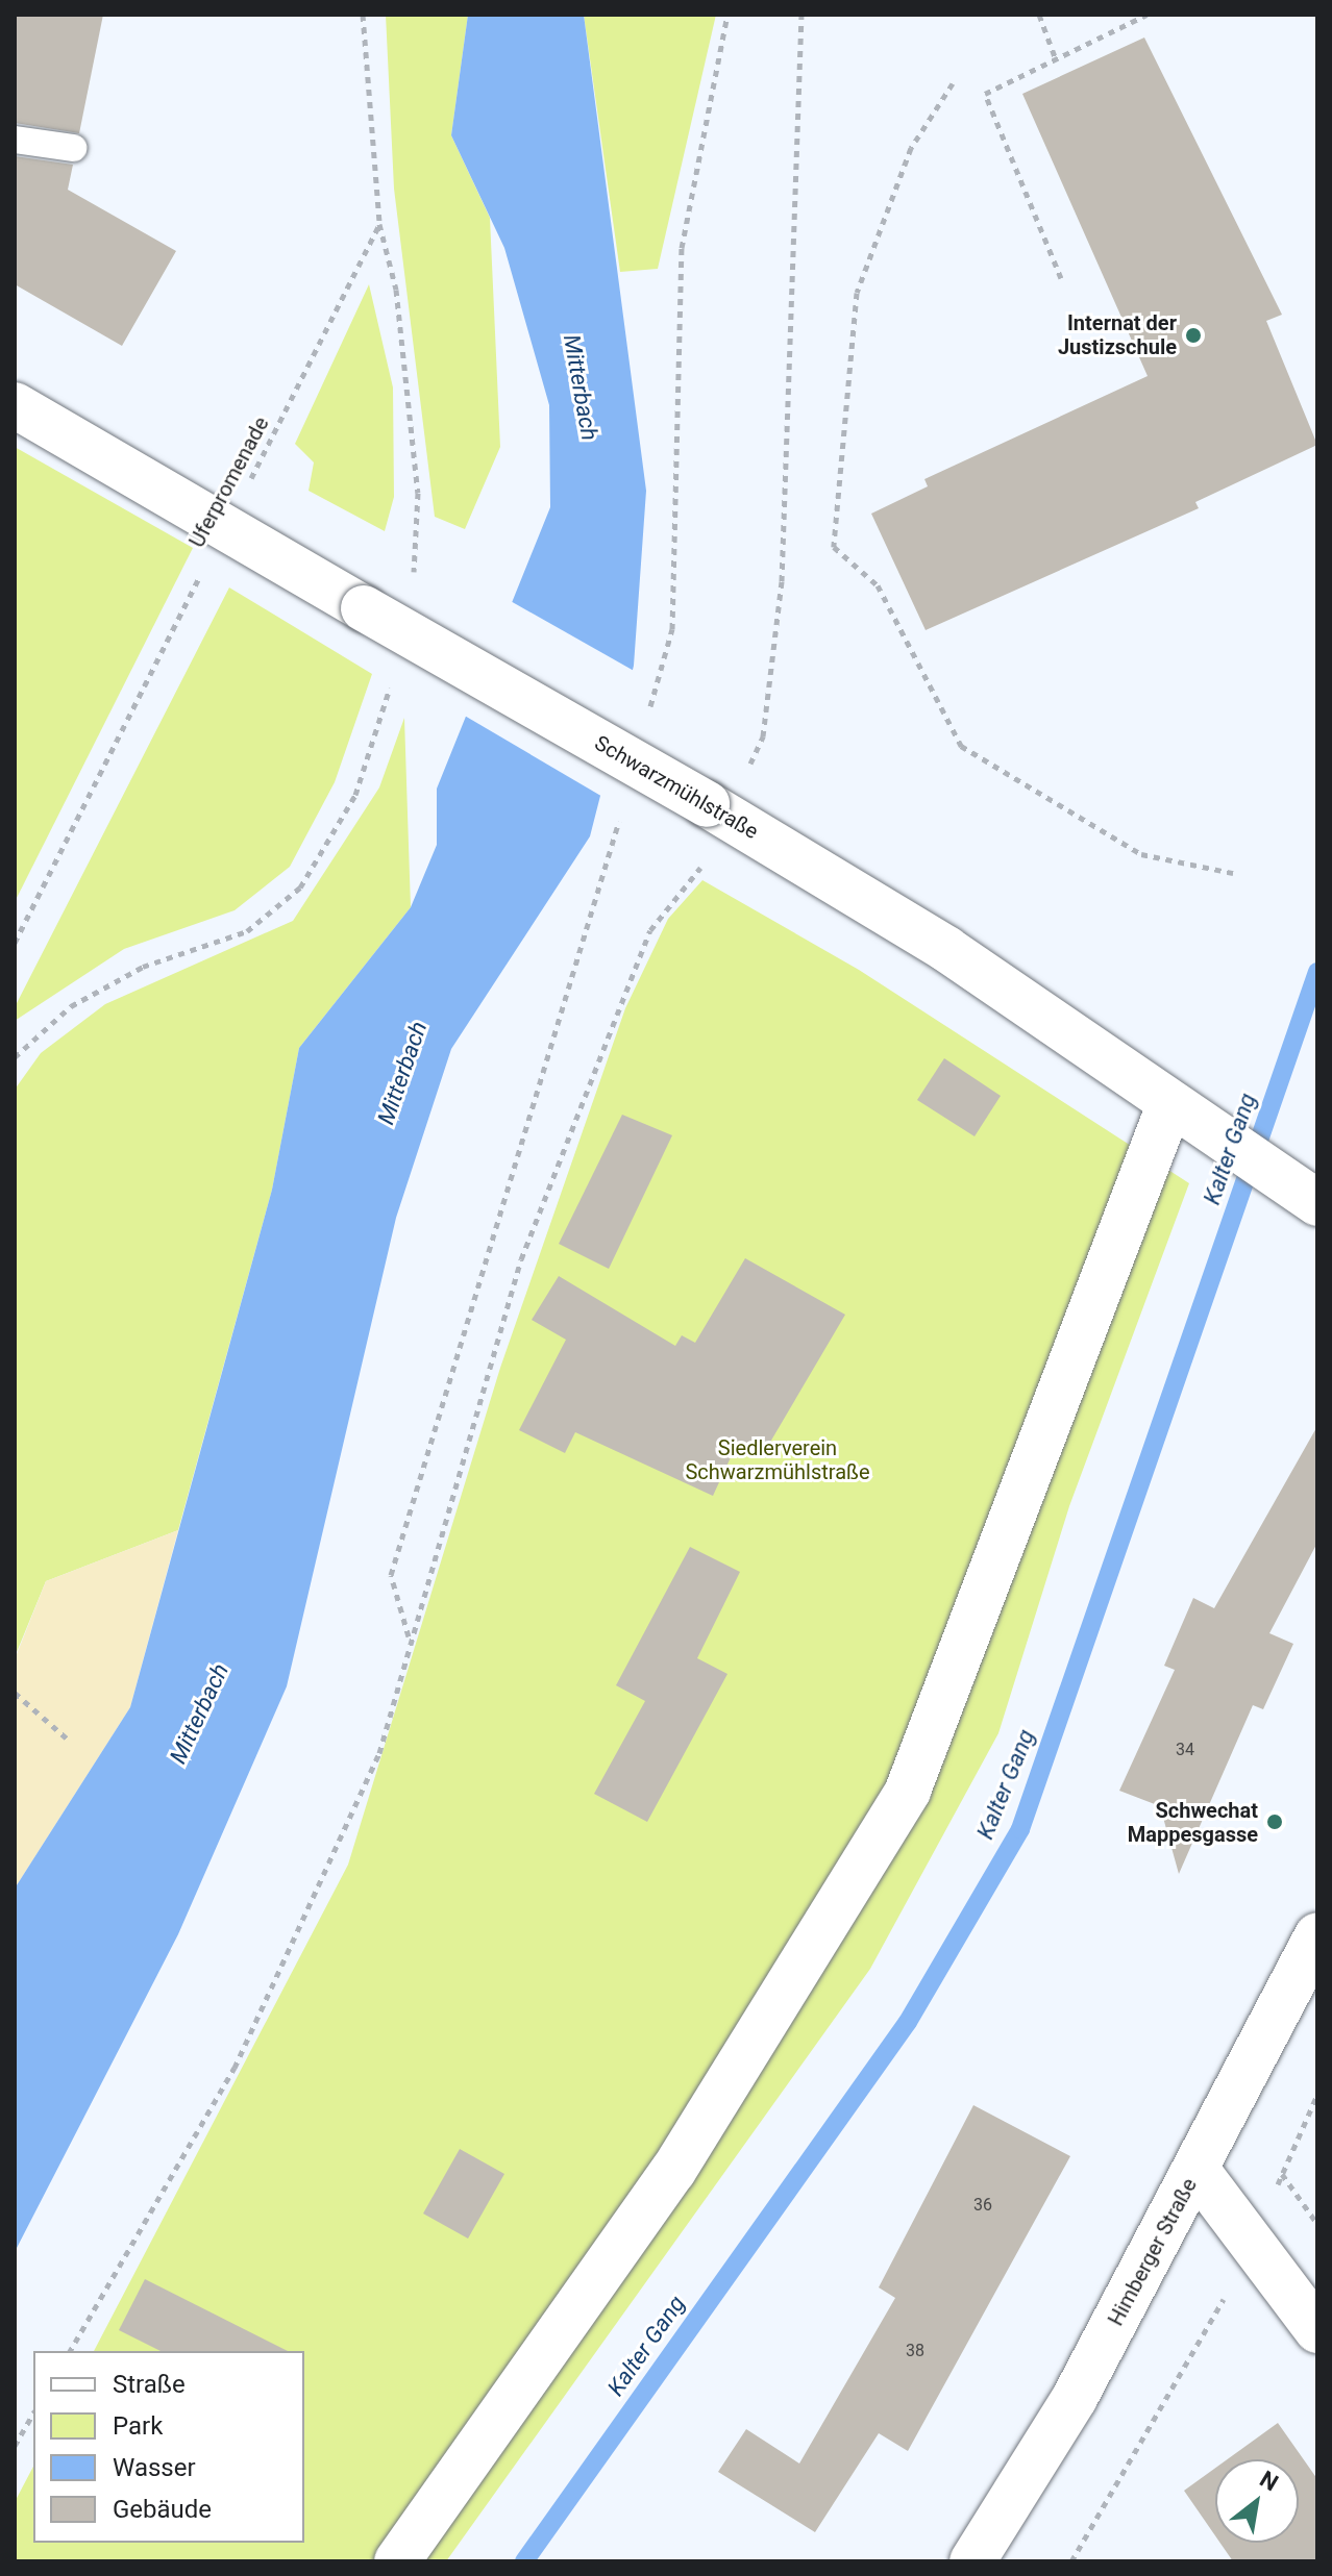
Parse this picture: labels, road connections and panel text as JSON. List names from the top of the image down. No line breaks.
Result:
{"streets":{"street":["Schwarzmühlstraße","Himberger Straße"],"path":["Uferpromenade"]},"crossings":[["Uferpromenade","Schwarzmühlstraße"]],"water":["Mitterbach","Kalter Gang"],"parks":["Siedlerverein Schwarzmühlstraße"],"places":["Internat der Justizschule","Schwechat Mappesgasse"],"house_numbers":["34","36","38"],"legend":["Straße","Park","Wasser","Gebäude"],"north":"top right"}
